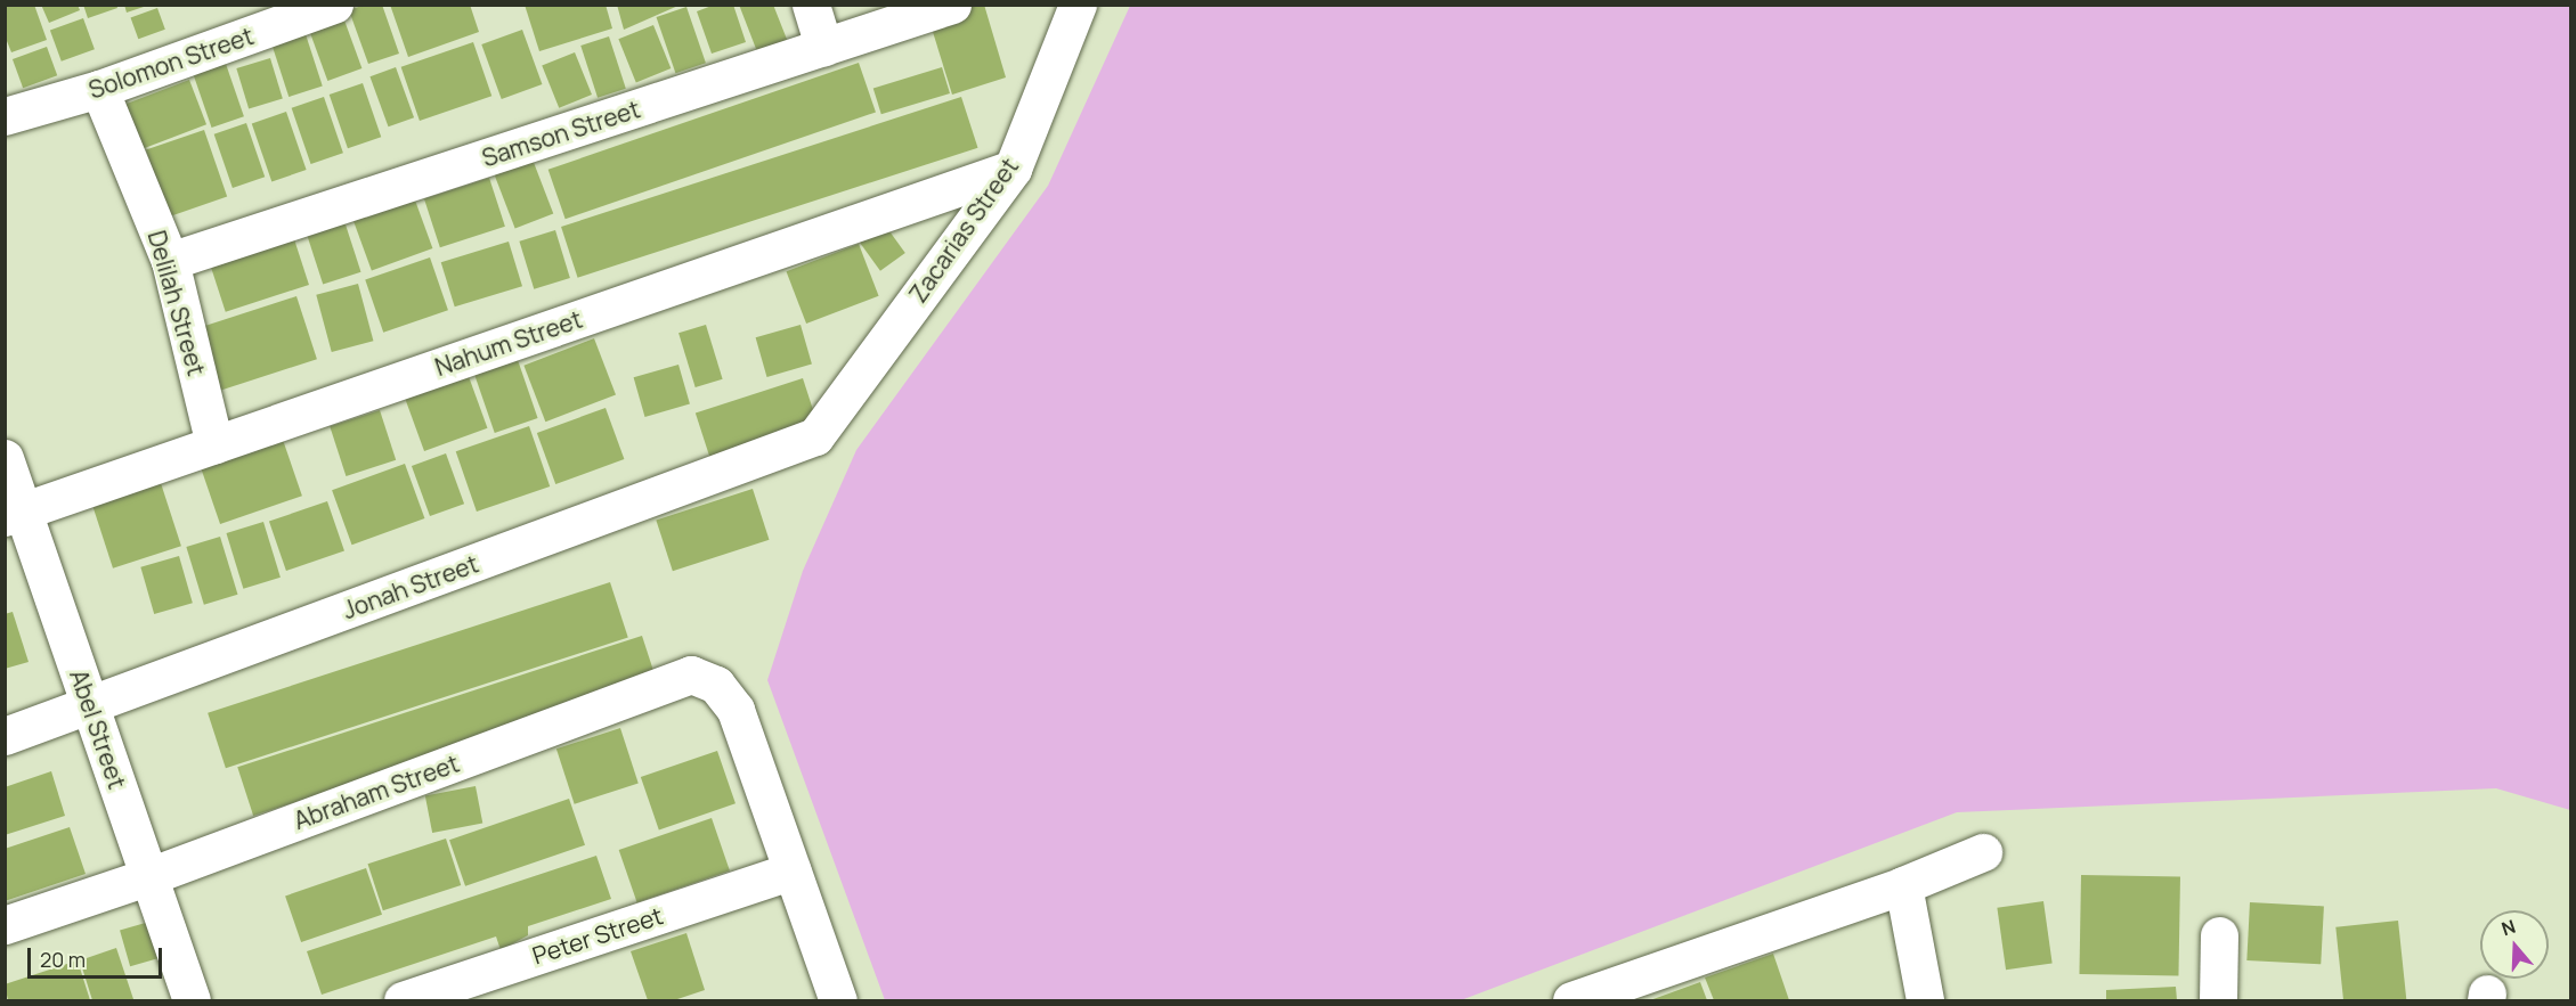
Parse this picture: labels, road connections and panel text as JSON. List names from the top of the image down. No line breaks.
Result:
{"streets":{"street":["Solomon Street","Samson Street","Zacarias Street","Delilah Street","Nahum Street","Jonah Street","Abel Street","Abraham Street","Peter Street"]},"crossings":[["Solomon Street","Delilah Street"],["Samson Street","Delilah Street"],["Zacarias Street","Nahum Street"],["Zacarias Street","Jonah Street"],["Delilah Street","Nahum Street"],["Nahum Street","Abel Street"],["Jonah Street","Abel Street"],["Abel Street","Abraham Street"],["Abraham Street","Peter Street"]],"scale_bar":"20 m","north":"top"}
